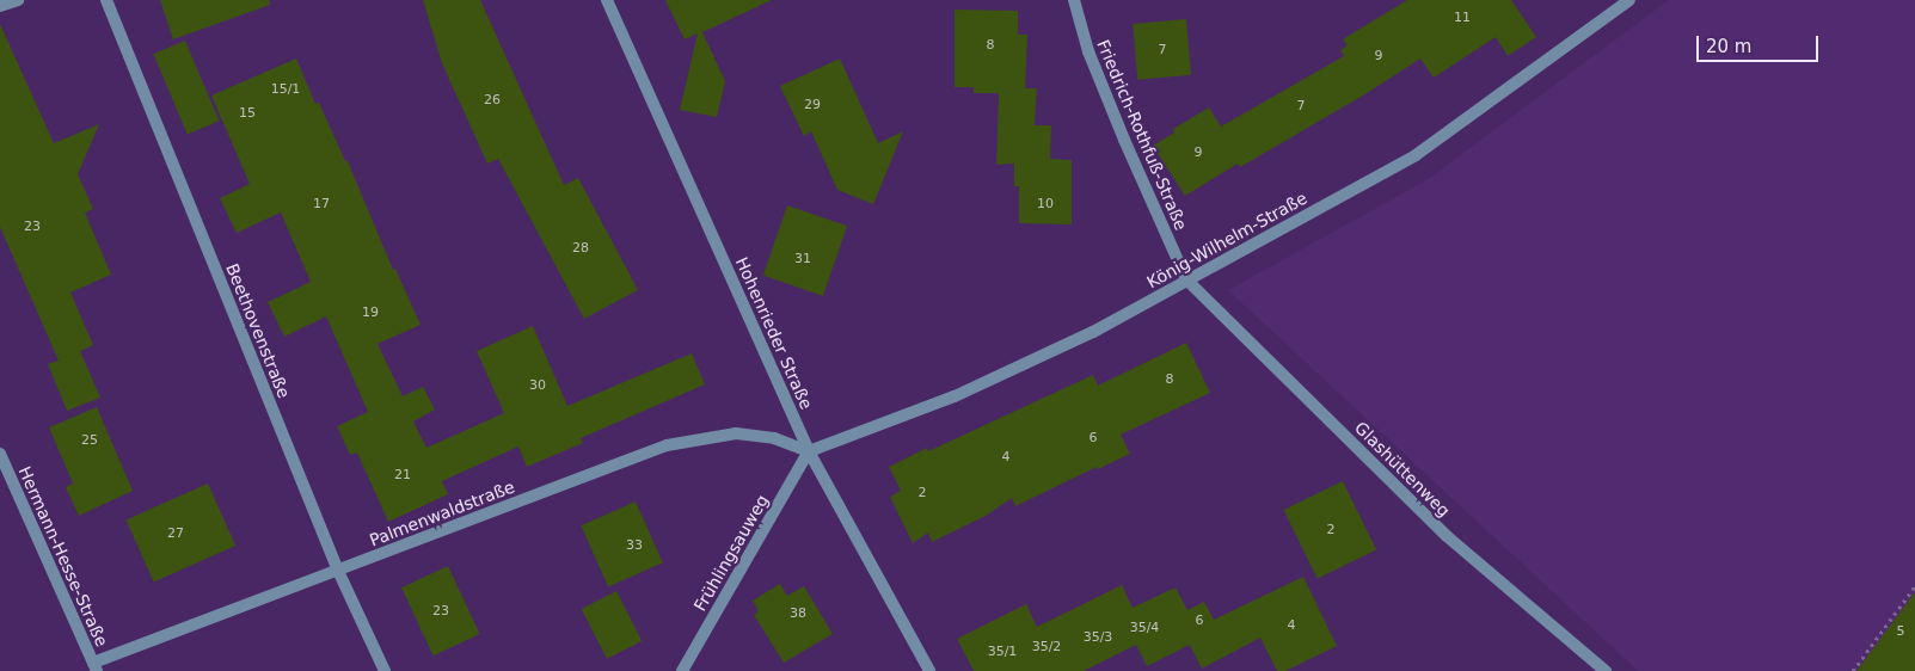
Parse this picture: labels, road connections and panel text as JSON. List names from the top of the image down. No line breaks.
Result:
{"streets":{"street":["Friedrich-Rothfuß-Straße","König-Wilhelm-Straße","Beethovenstraße","Hohenrieder Straße","Glashüttenweg","Palmenwaldstraße","Frühlingsauweg","Hermann-Hesse-Straße"]},"crossings":[["Friedrich-Rothfuß-Straße","König-Wilhelm-Straße"],["Friedrich-Rothfuß-Straße","Glashüttenweg"],["König-Wilhelm-Straße","Hohenrieder Straße"],["König-Wilhelm-Straße","Glashüttenweg"],["König-Wilhelm-Straße","Palmenwaldstraße"],["König-Wilhelm-Straße","Frühlingsauweg"],["Beethovenstraße","Palmenwaldstraße"],["Hohenrieder Straße","Palmenwaldstraße"],["Hohenrieder Straße","Frühlingsauweg"],["Palmenwaldstraße","Frühlingsauweg"],["Palmenwaldstraße","Hermann-Hesse-Straße"]],"house_numbers":["11","8","7","9","15/1","26","29","7","15","9","17","10","23","28","31","19","8","30","6","25","4","21","2","2","27","33","23","38","6","4","35/4","5","35/3","35/2","35/1"],"scale_bar":"20 m"}
